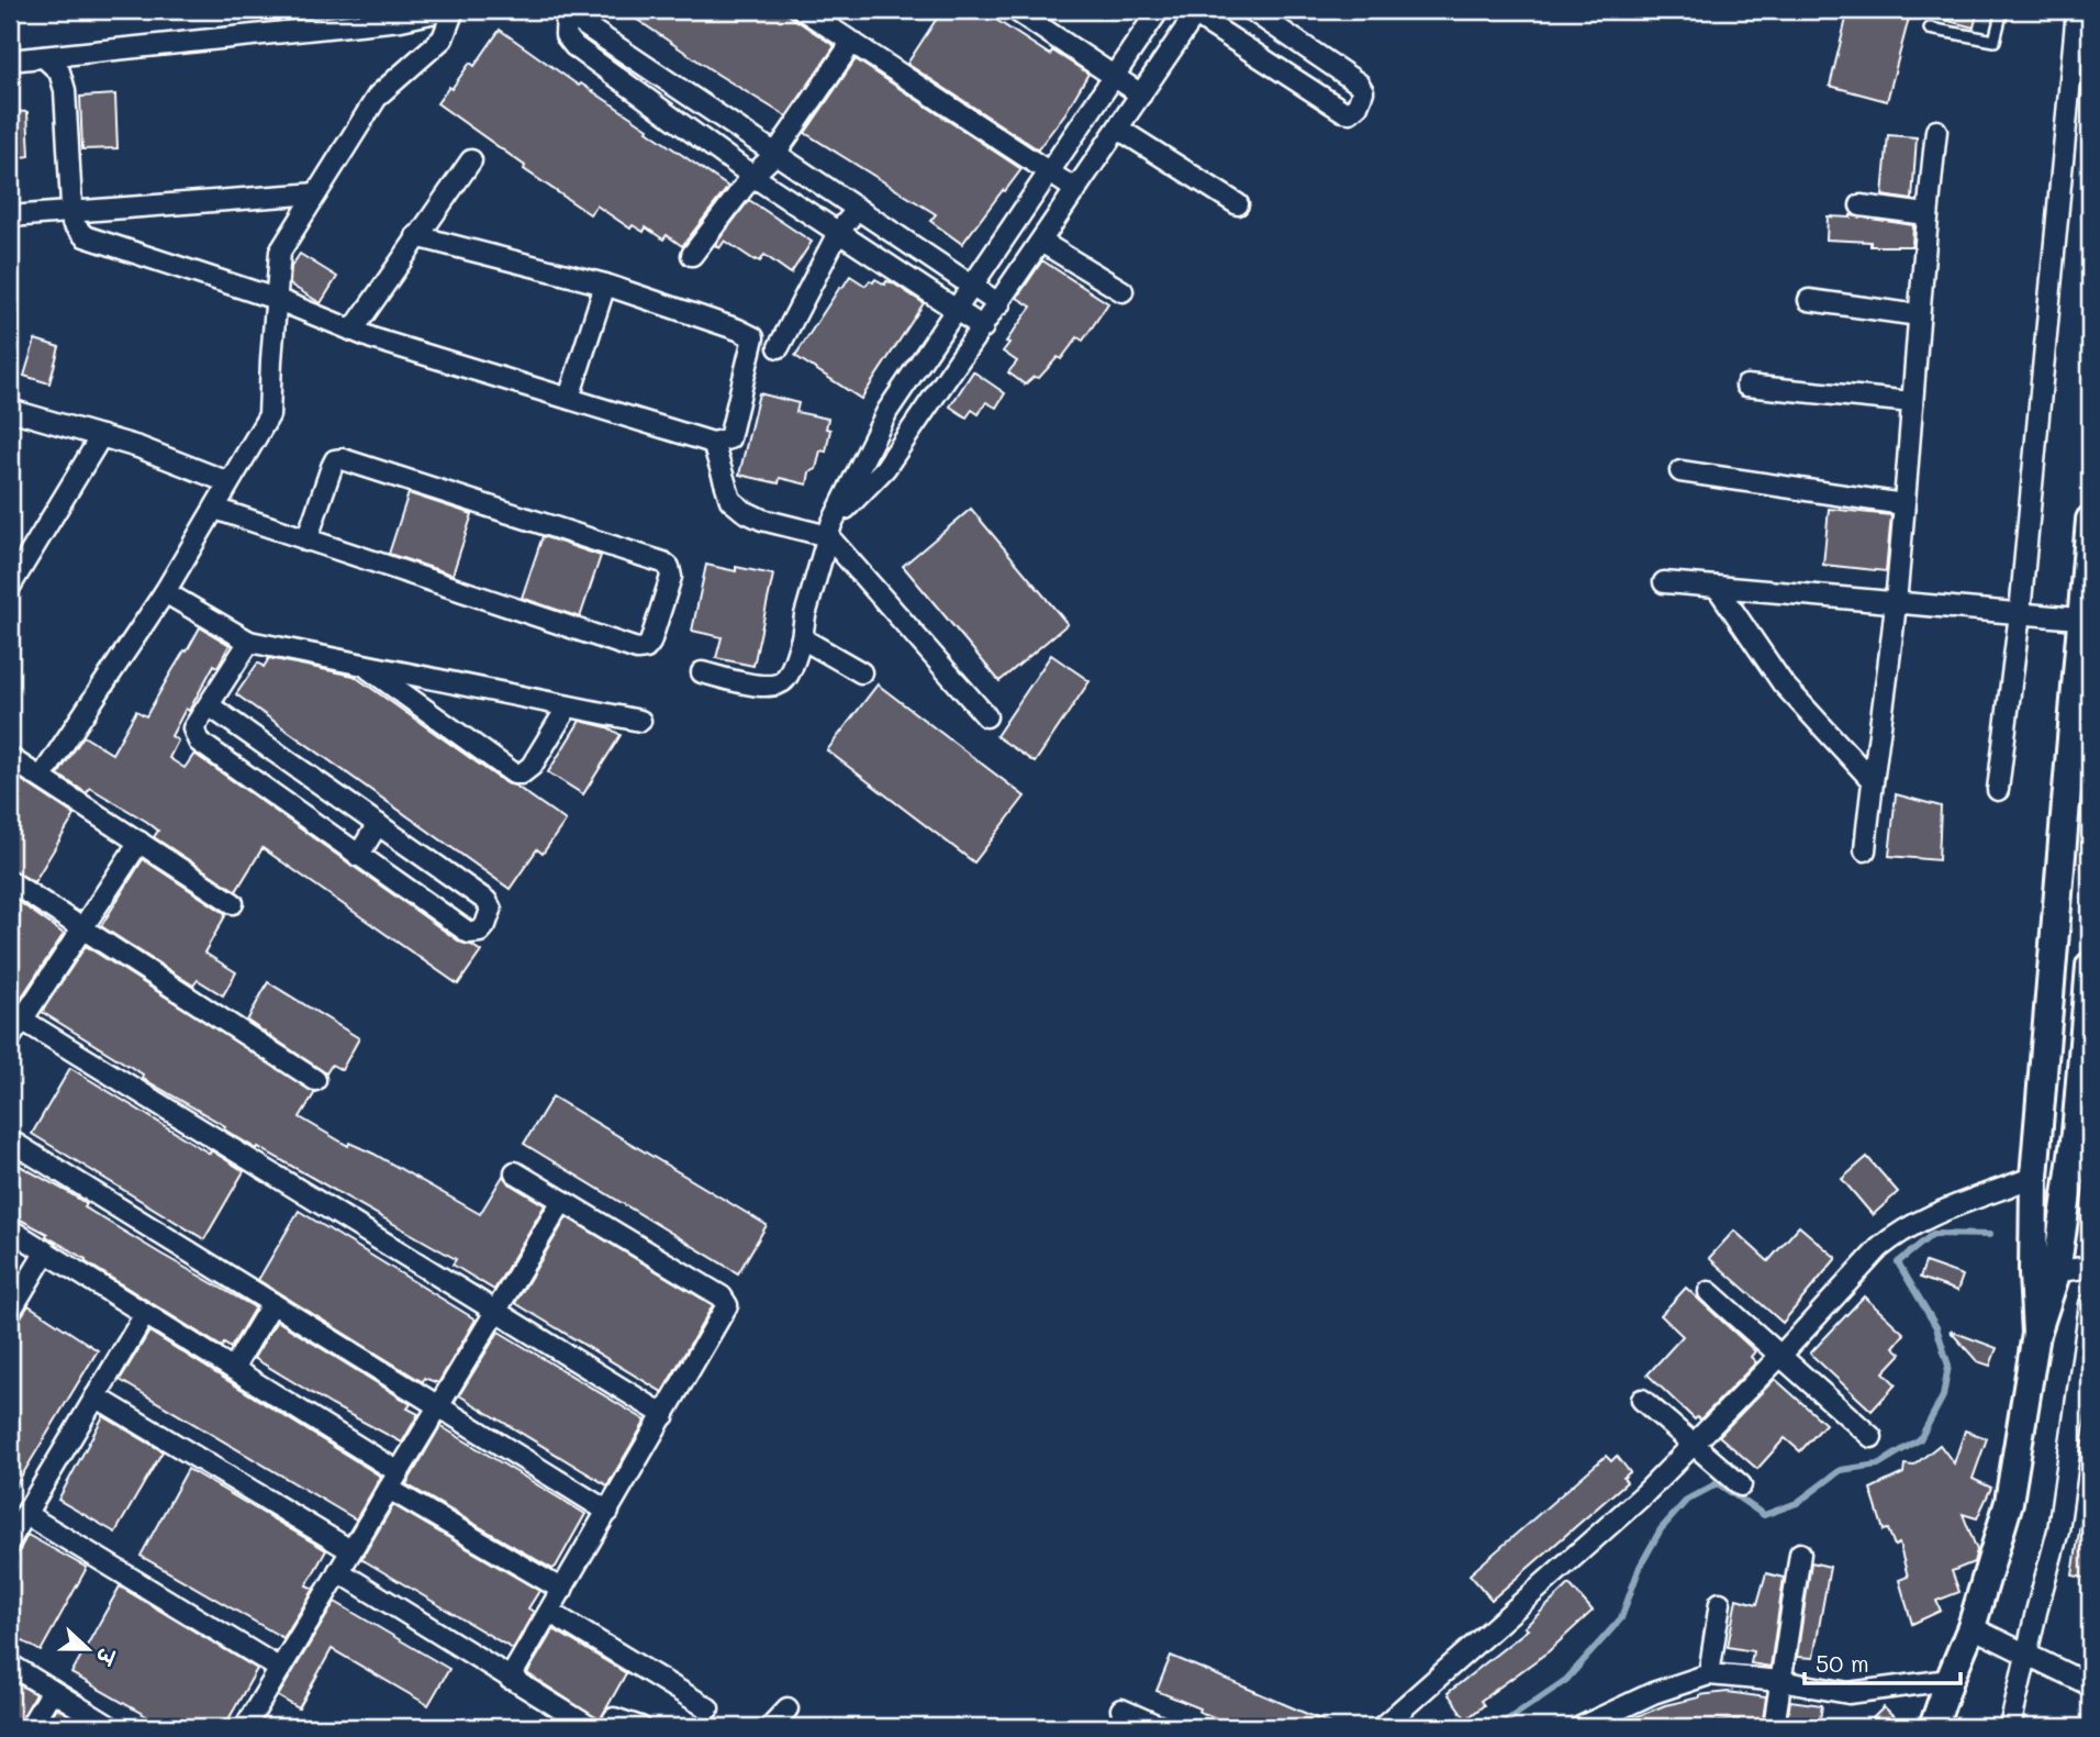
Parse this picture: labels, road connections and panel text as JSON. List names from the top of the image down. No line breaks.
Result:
{"scale_bar":"50 m","north":"right"}
